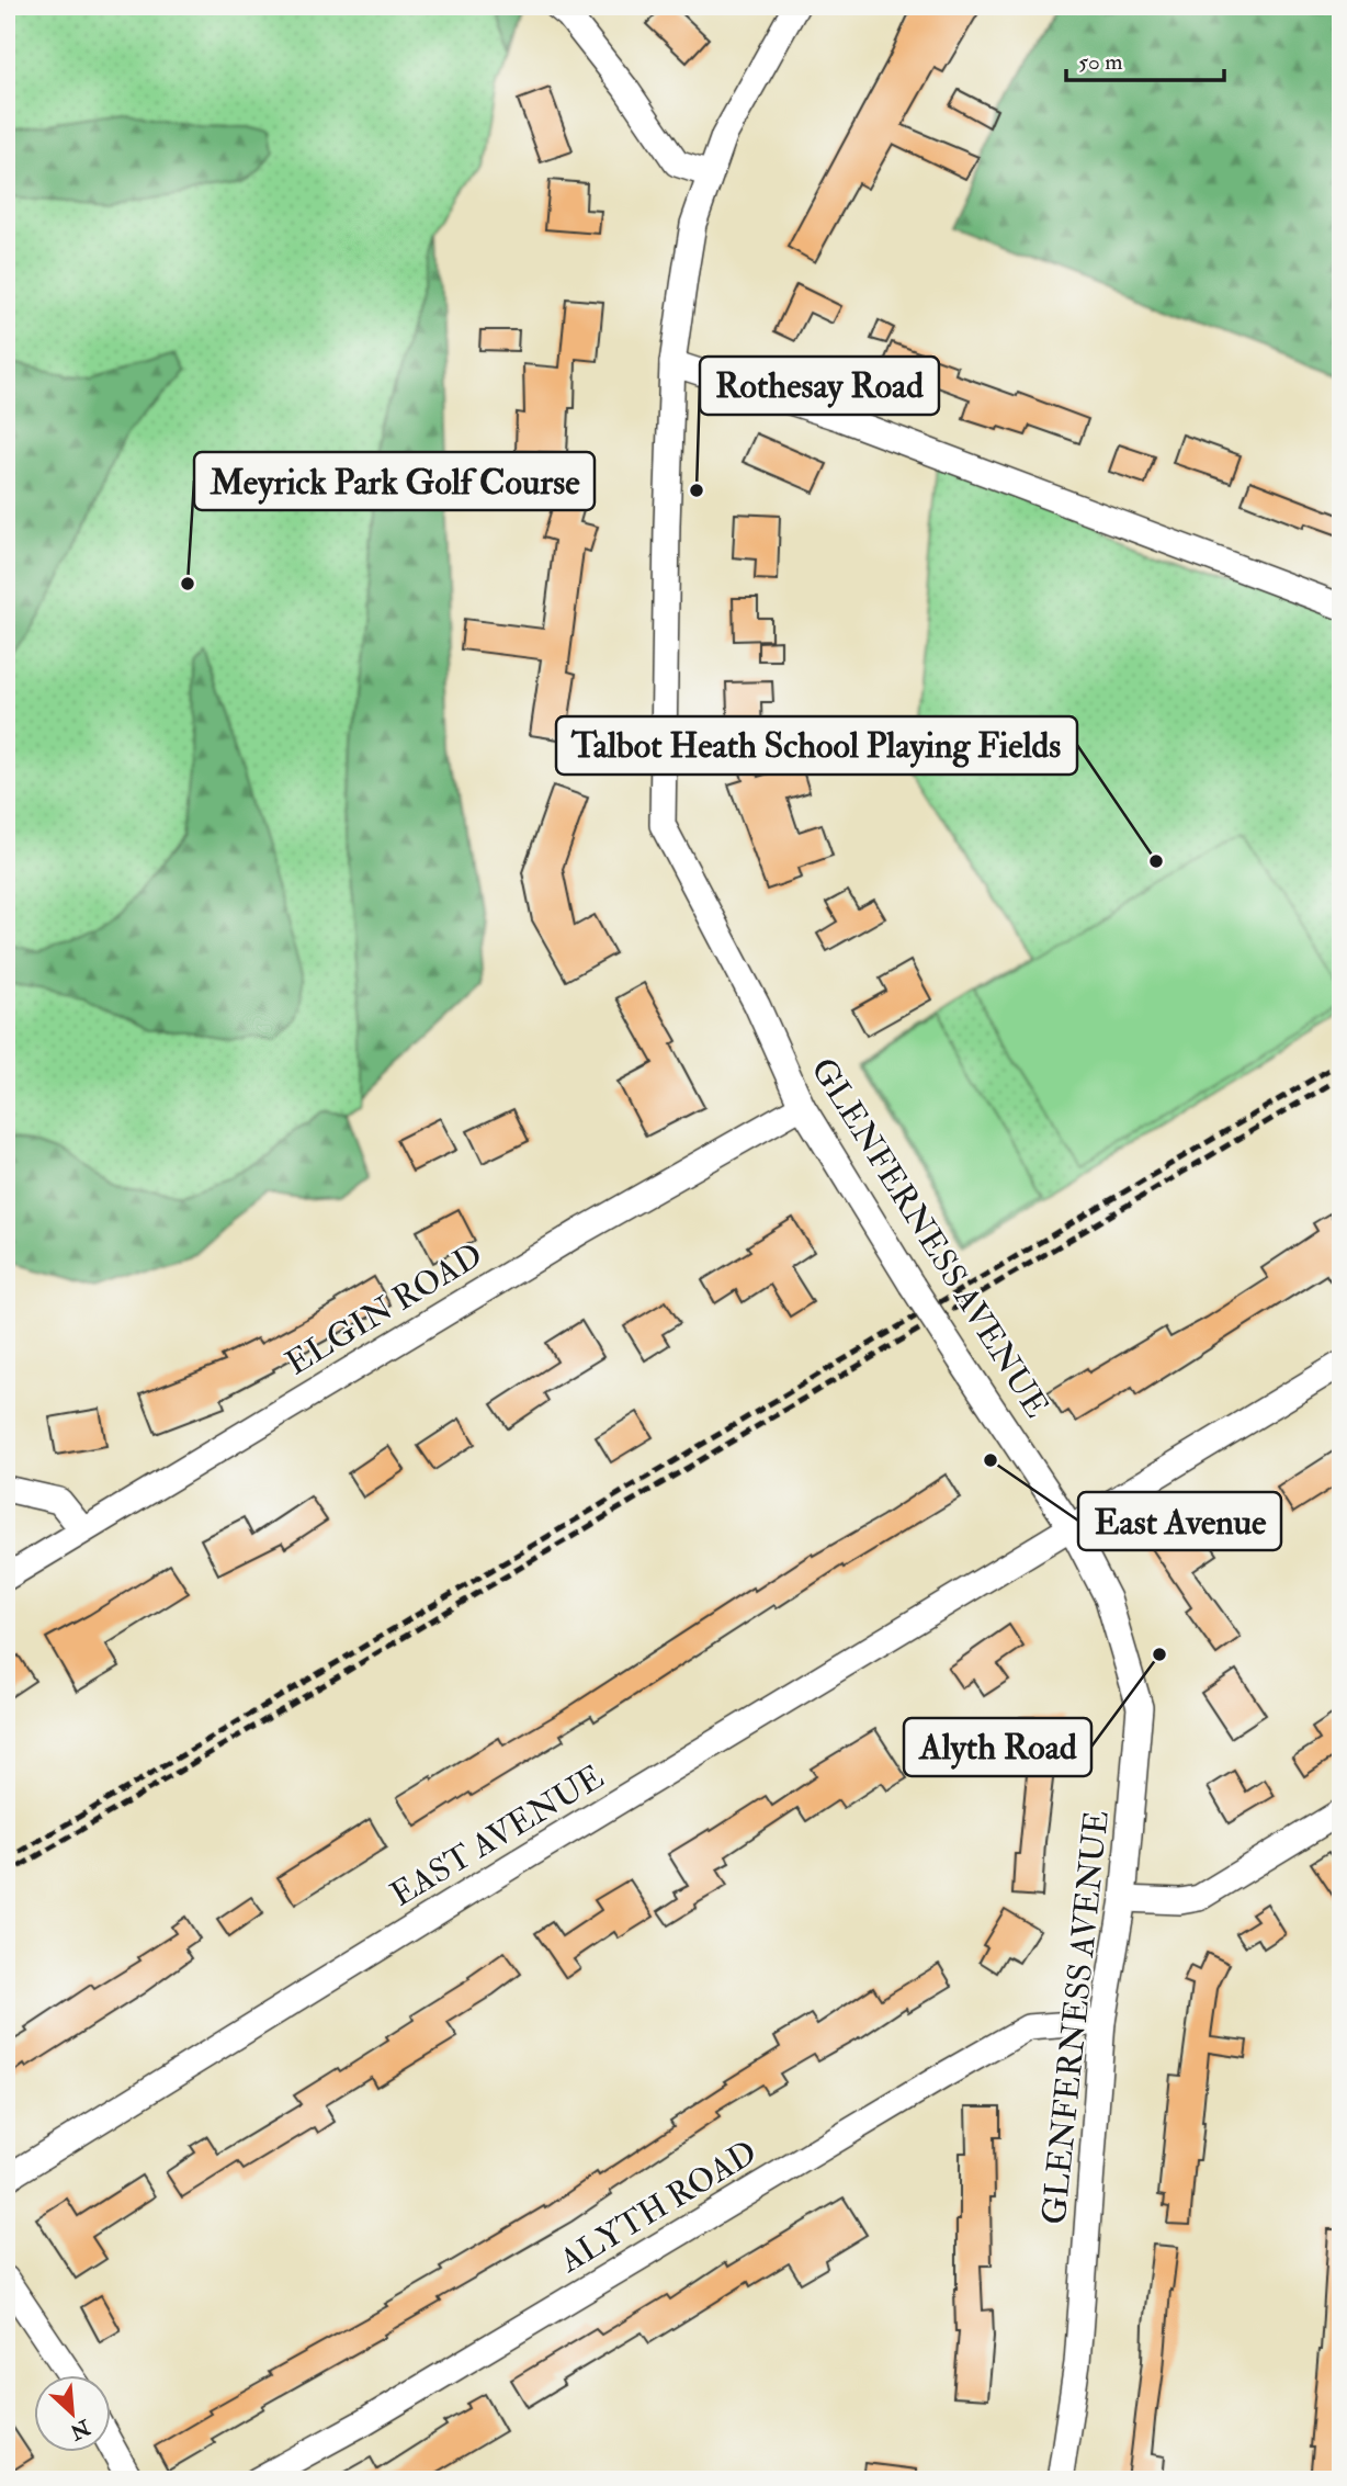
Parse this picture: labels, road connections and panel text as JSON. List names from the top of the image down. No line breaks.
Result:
{"streets":{"street":["GLENFERNESS AVENUE","ELGIN ROAD","EAST AVENUE","ALYTH ROAD"]},"crossings":[["GLENFERNESS AVENUE","ELGIN ROAD"],["GLENFERNESS AVENUE","EAST AVENUE"],["GLENFERNESS AVENUE","ALYTH ROAD"]],"places":["Rothesay Road","Meyrick Park Golf Course","Talbot Heath School Playing Fields","East Avenue","Alyth Road"],"scale_bar":"50 m","north":"bottom right"}
